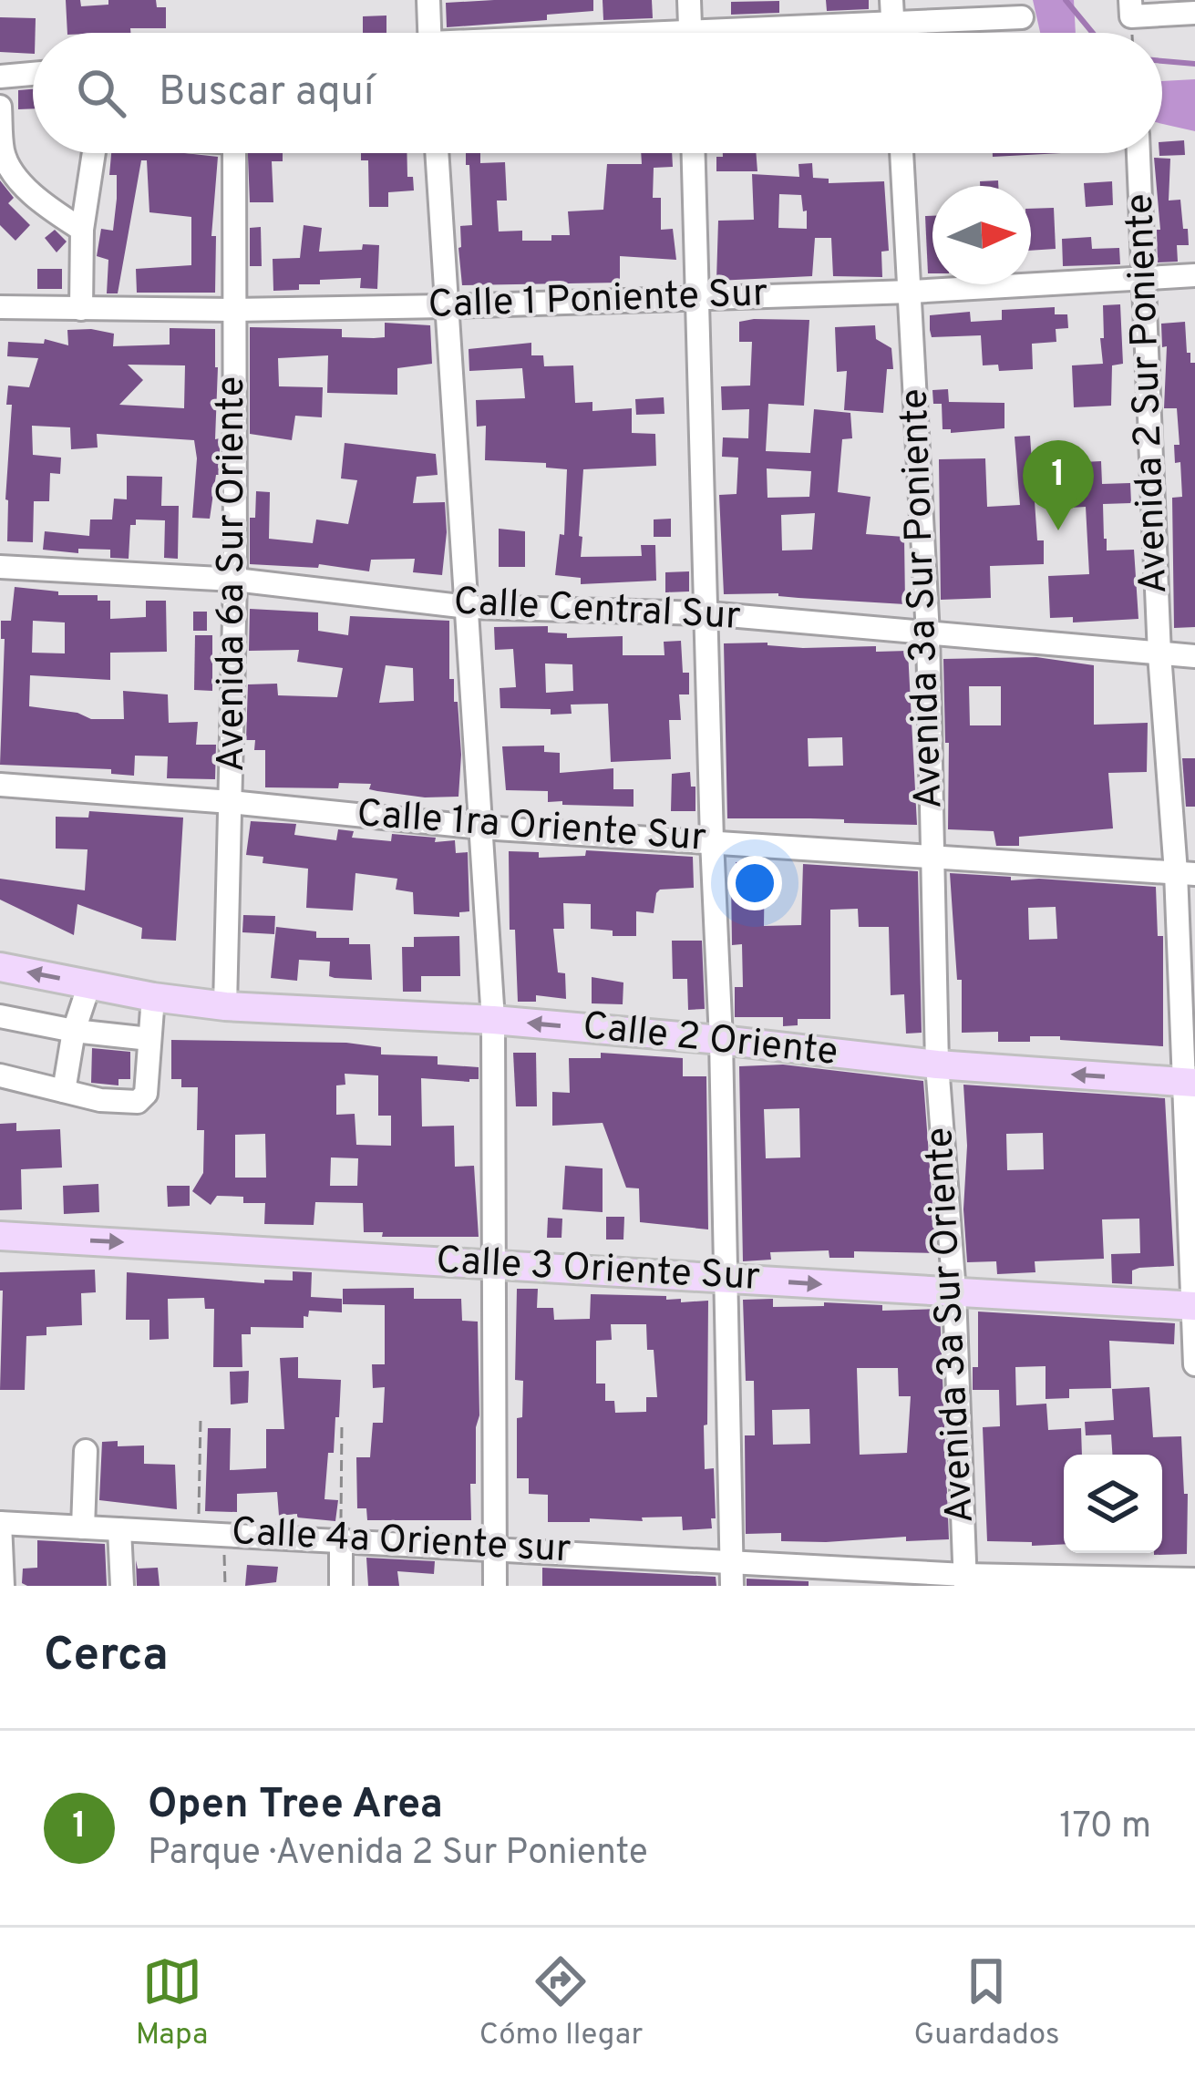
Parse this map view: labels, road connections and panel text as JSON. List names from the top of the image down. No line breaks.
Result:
{"streets":{"main road":["Calle 2 Oriente","Calle 3 Oriente Sur"],"street":["Calle 1 Poniente Sur","Avenida 2 Sur Poniente","Avenida 6a Sur Oriente","Avenida 3a Sur Poniente","Calle Central Sur","Calle 1ra Oriente Sur","Avenida 3a Sur Oriente","Calle 4a Oriente sur"]},"crossings":[["Calle 1 Poniente Sur","Avenida 2 Sur Poniente"],["Calle 1 Poniente Sur","Avenida 6a Sur Oriente"],["Calle 1 Poniente Sur","Avenida 3a Sur Poniente"],["Avenida 2 Sur Poniente","Calle Central Sur"],["Avenida 2 Sur Poniente","Calle 1ra Oriente Sur"],["Avenida 2 Sur Poniente","Calle 2 Oriente"],["Avenida 2 Sur Poniente","Calle 3 Oriente Sur"],["Avenida 6a Sur Oriente","Calle Central Sur"],["Avenida 6a Sur Oriente","Calle 1ra Oriente Sur"],["Avenida 6a Sur Oriente","Calle 2 Oriente"],["Avenida 3a Sur Poniente","Calle Central Sur"],["Avenida 3a Sur Poniente","Calle 1ra Oriente Sur"],["Avenida 3a Sur Poniente","Calle 2 Oriente"],["Avenida 3a Sur Poniente","Avenida 3a Sur Oriente"],["Calle 2 Oriente","Avenida 3a Sur Oriente"],["Calle 3 Oriente Sur","Avenida 3a Sur Oriente"],["Avenida 3a Sur Oriente","Calle 4a Oriente sur"]],"one_way":["Calle 2 Oriente","Calle 3 Oriente Sur"],"north":"right","page":{"search":"Buscar aquí","pins":"1","heading":"Cerca","list":[{"mark":"1","name":"Open Tree Area","note":"Parque · Avenida 2 Sur Poniente","value":"170 m"}],"nav":["Mapa","Cómo llegar","Guardados"]}}
